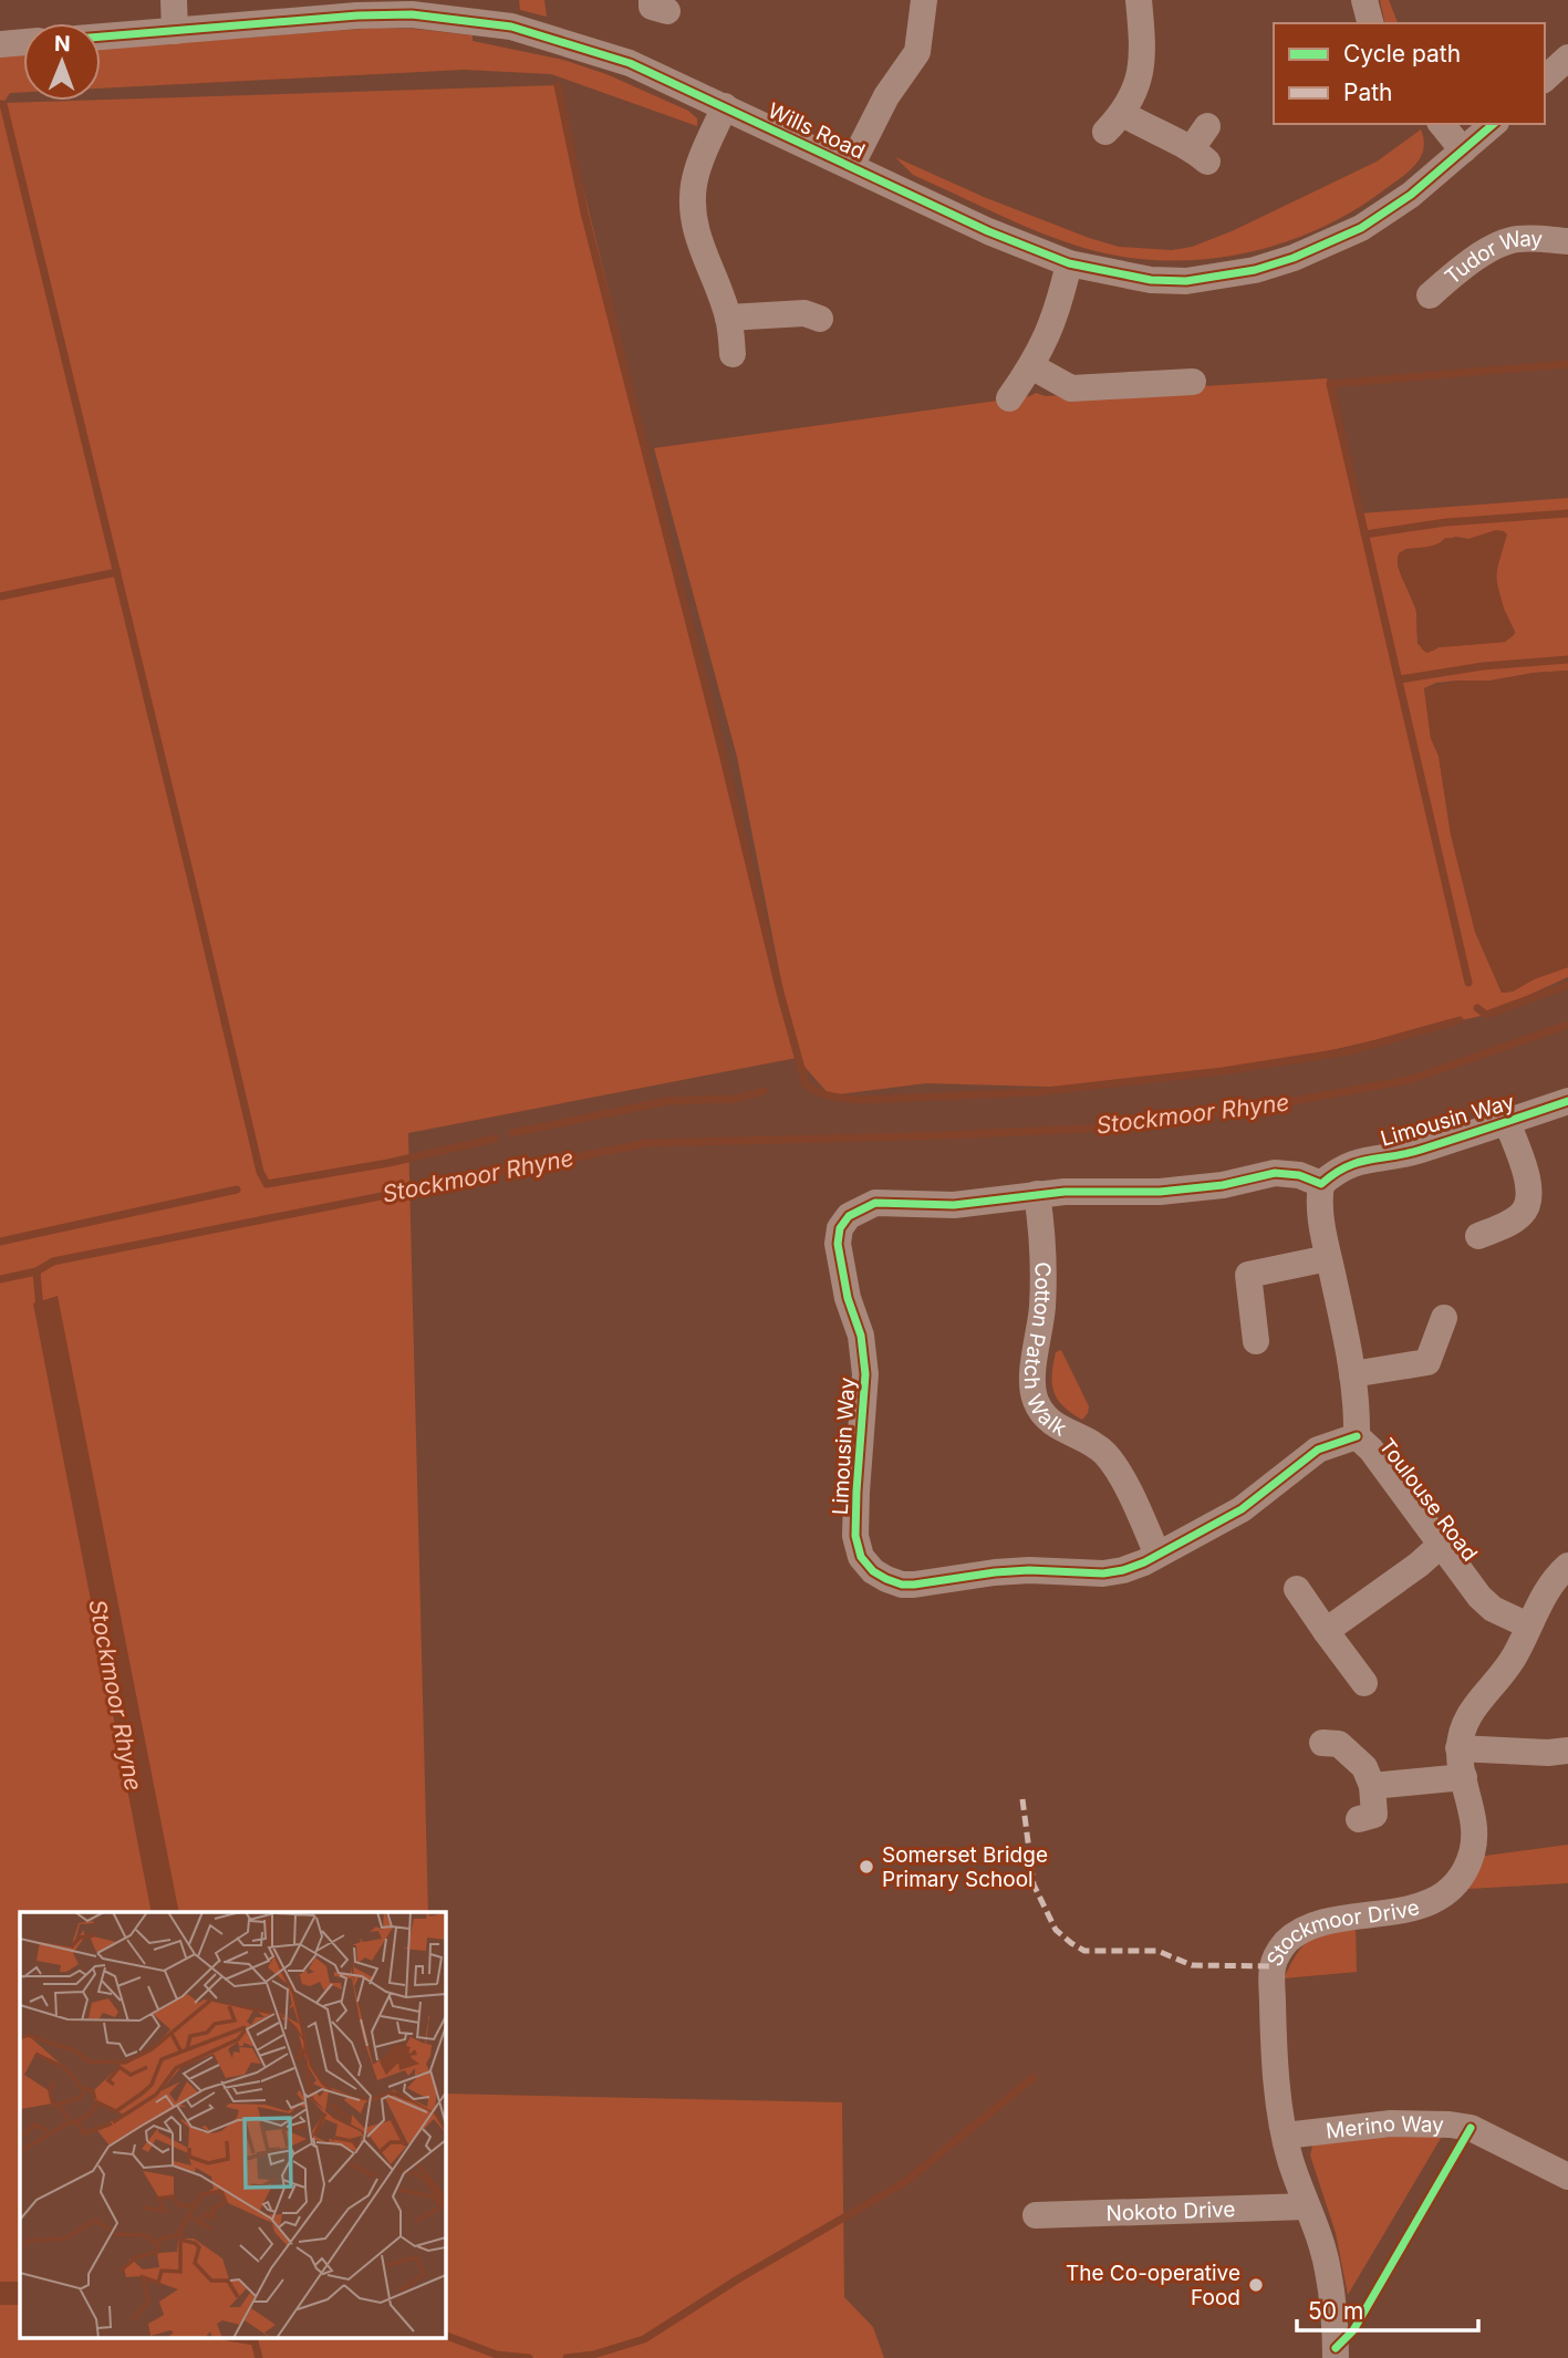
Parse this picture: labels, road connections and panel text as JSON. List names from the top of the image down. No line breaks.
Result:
{"streets":{"street":["Wills Road","Tudor Way","Limousin Way","Cotton Patch Walk","Toulouse Road","Stockmoor Drive","Merino Way","Nokoto Drive"]},"crossings":[["Limousin Way","Cotton Patch Walk"],["Limousin Way","Toulouse Road"],["Stockmoor Drive","Merino Way"],["Stockmoor Drive","Nokoto Drive"]],"water":["Stockmoor Rhyne"],"places":["Somerset Bridge Primary School","The Co-operative Food"],"legend":["Cycle path","Path"],"scale_bar":"50 m","north":"top"}
